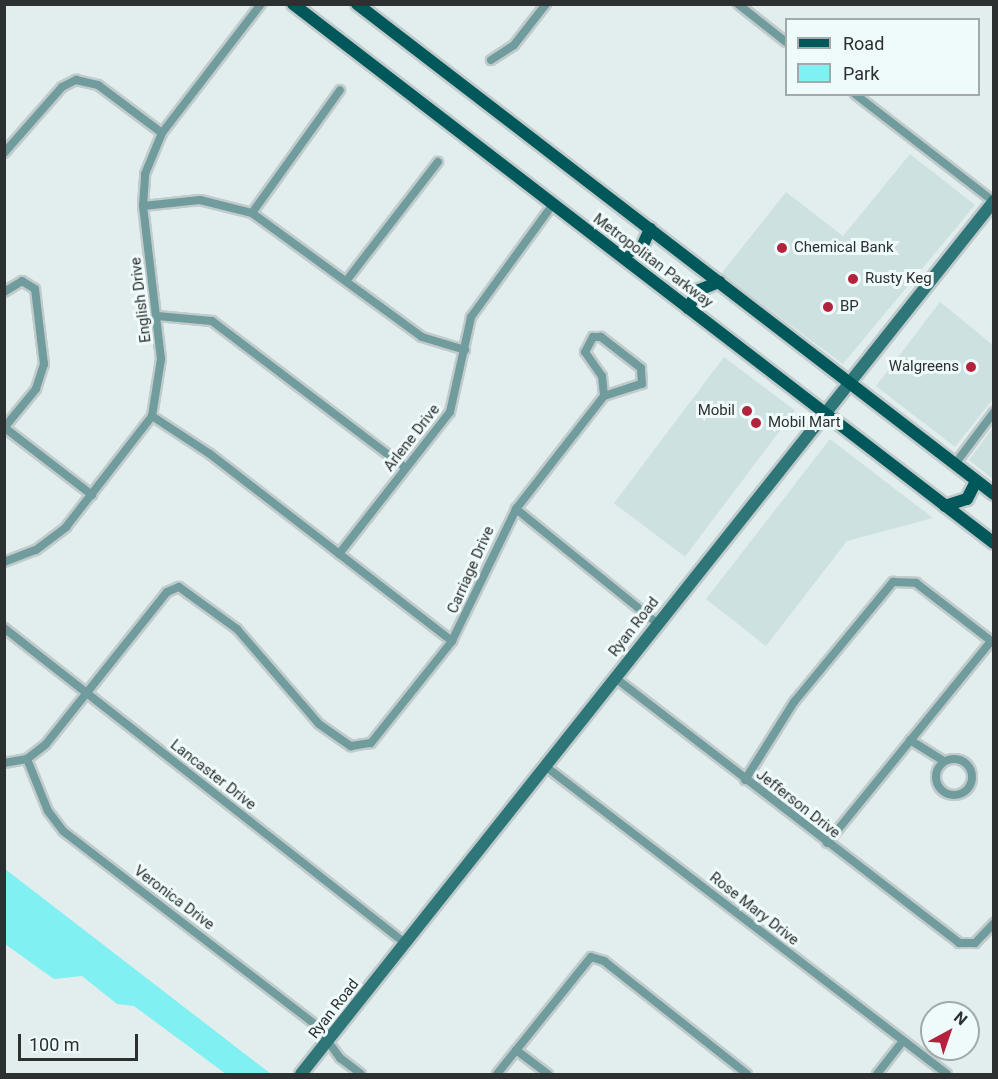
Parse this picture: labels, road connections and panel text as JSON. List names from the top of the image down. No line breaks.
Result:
{"streets":{"main road":["Metropolitan Parkway","Ryan Road"],"street":["English Drive","Arlene Drive","Carriage Drive","Lancaster Drive","Jefferson Drive","Veronica Drive","Rose Mary Drive"]},"crossings":[["Metropolitan Parkway","Arlene Drive"],["Metropolitan Parkway","Ryan Road"],["Carriage Drive","Lancaster Drive"],["Ryan Road","Lancaster Drive"],["Ryan Road","Jefferson Drive"],["Ryan Road","Veronica Drive"],["Ryan Road","Rose Mary Drive"]],"places":["Chemical Bank","Rusty Keg","BP","Walgreens","Mobil","Mobil Mart"],"legend":["Road","Park"],"scale_bar":"100 m","north":"top right"}
